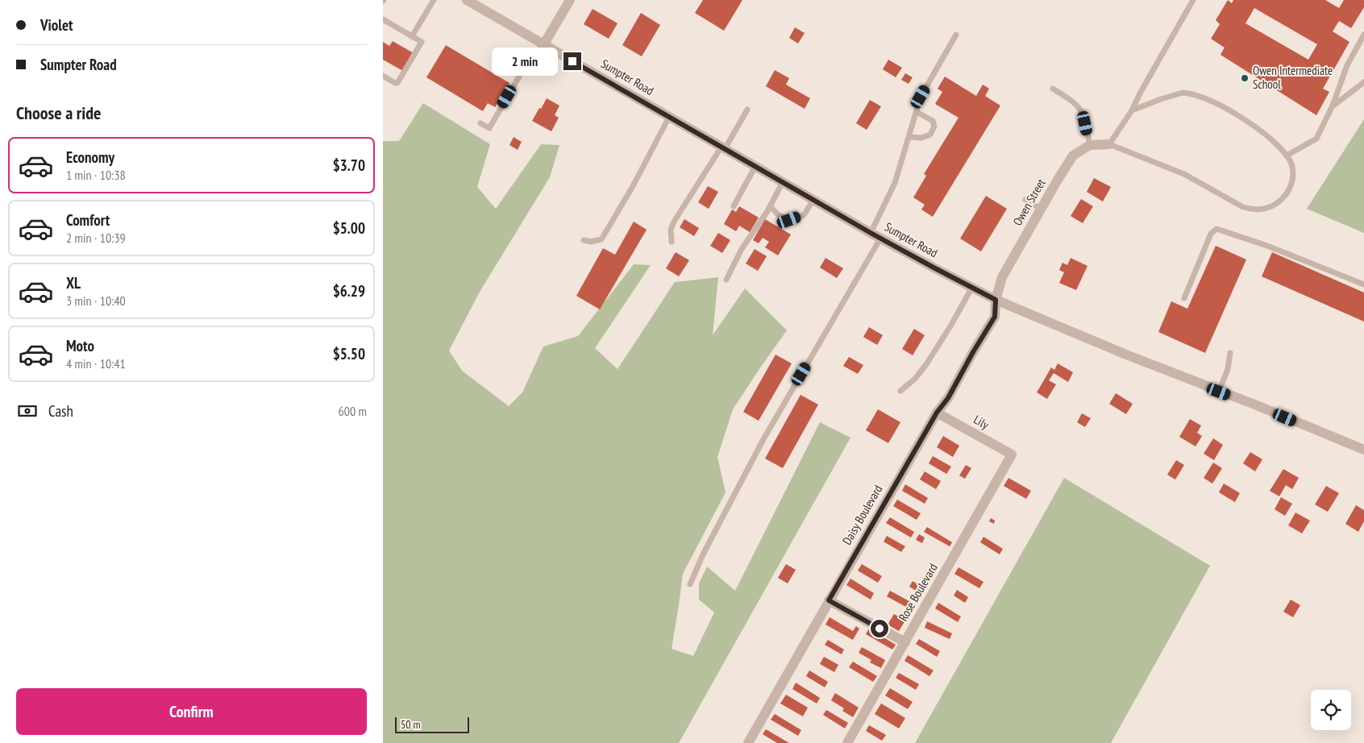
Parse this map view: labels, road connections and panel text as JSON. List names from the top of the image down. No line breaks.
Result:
{"streets":{"street":["Sumpter Road","Owen Street","Lily","Daisy Boulevard","Rose Boulevard"]},"crossings":[["Sumpter Road","Owen Street"],["Sumpter Road","Daisy Boulevard"],["Owen Street","Daisy Boulevard"],["Lily","Daisy Boulevard"],["Lily","Rose Boulevard"]],"places":["Owen Intermediate School"],"scale_bar":"50 m","page":{"banner":["Violet","Sumpter Road"],"bubble":"2 min","heading":"Choose a ride","list":[{"name":"Economy","note":"1 min · 10:38","value":"$3.70"},{"name":"Comfort","note":"2 min · 10:39","value":"$5.00"},{"name":"XL","note":"3 min · 10:40","value":"$6.29"},{"name":"Moto","note":"4 min · 10:41","value":"$5.50"}],"pay":["Cash","600 m"],"buttons":"Confirm","scale":"50 m"}}
